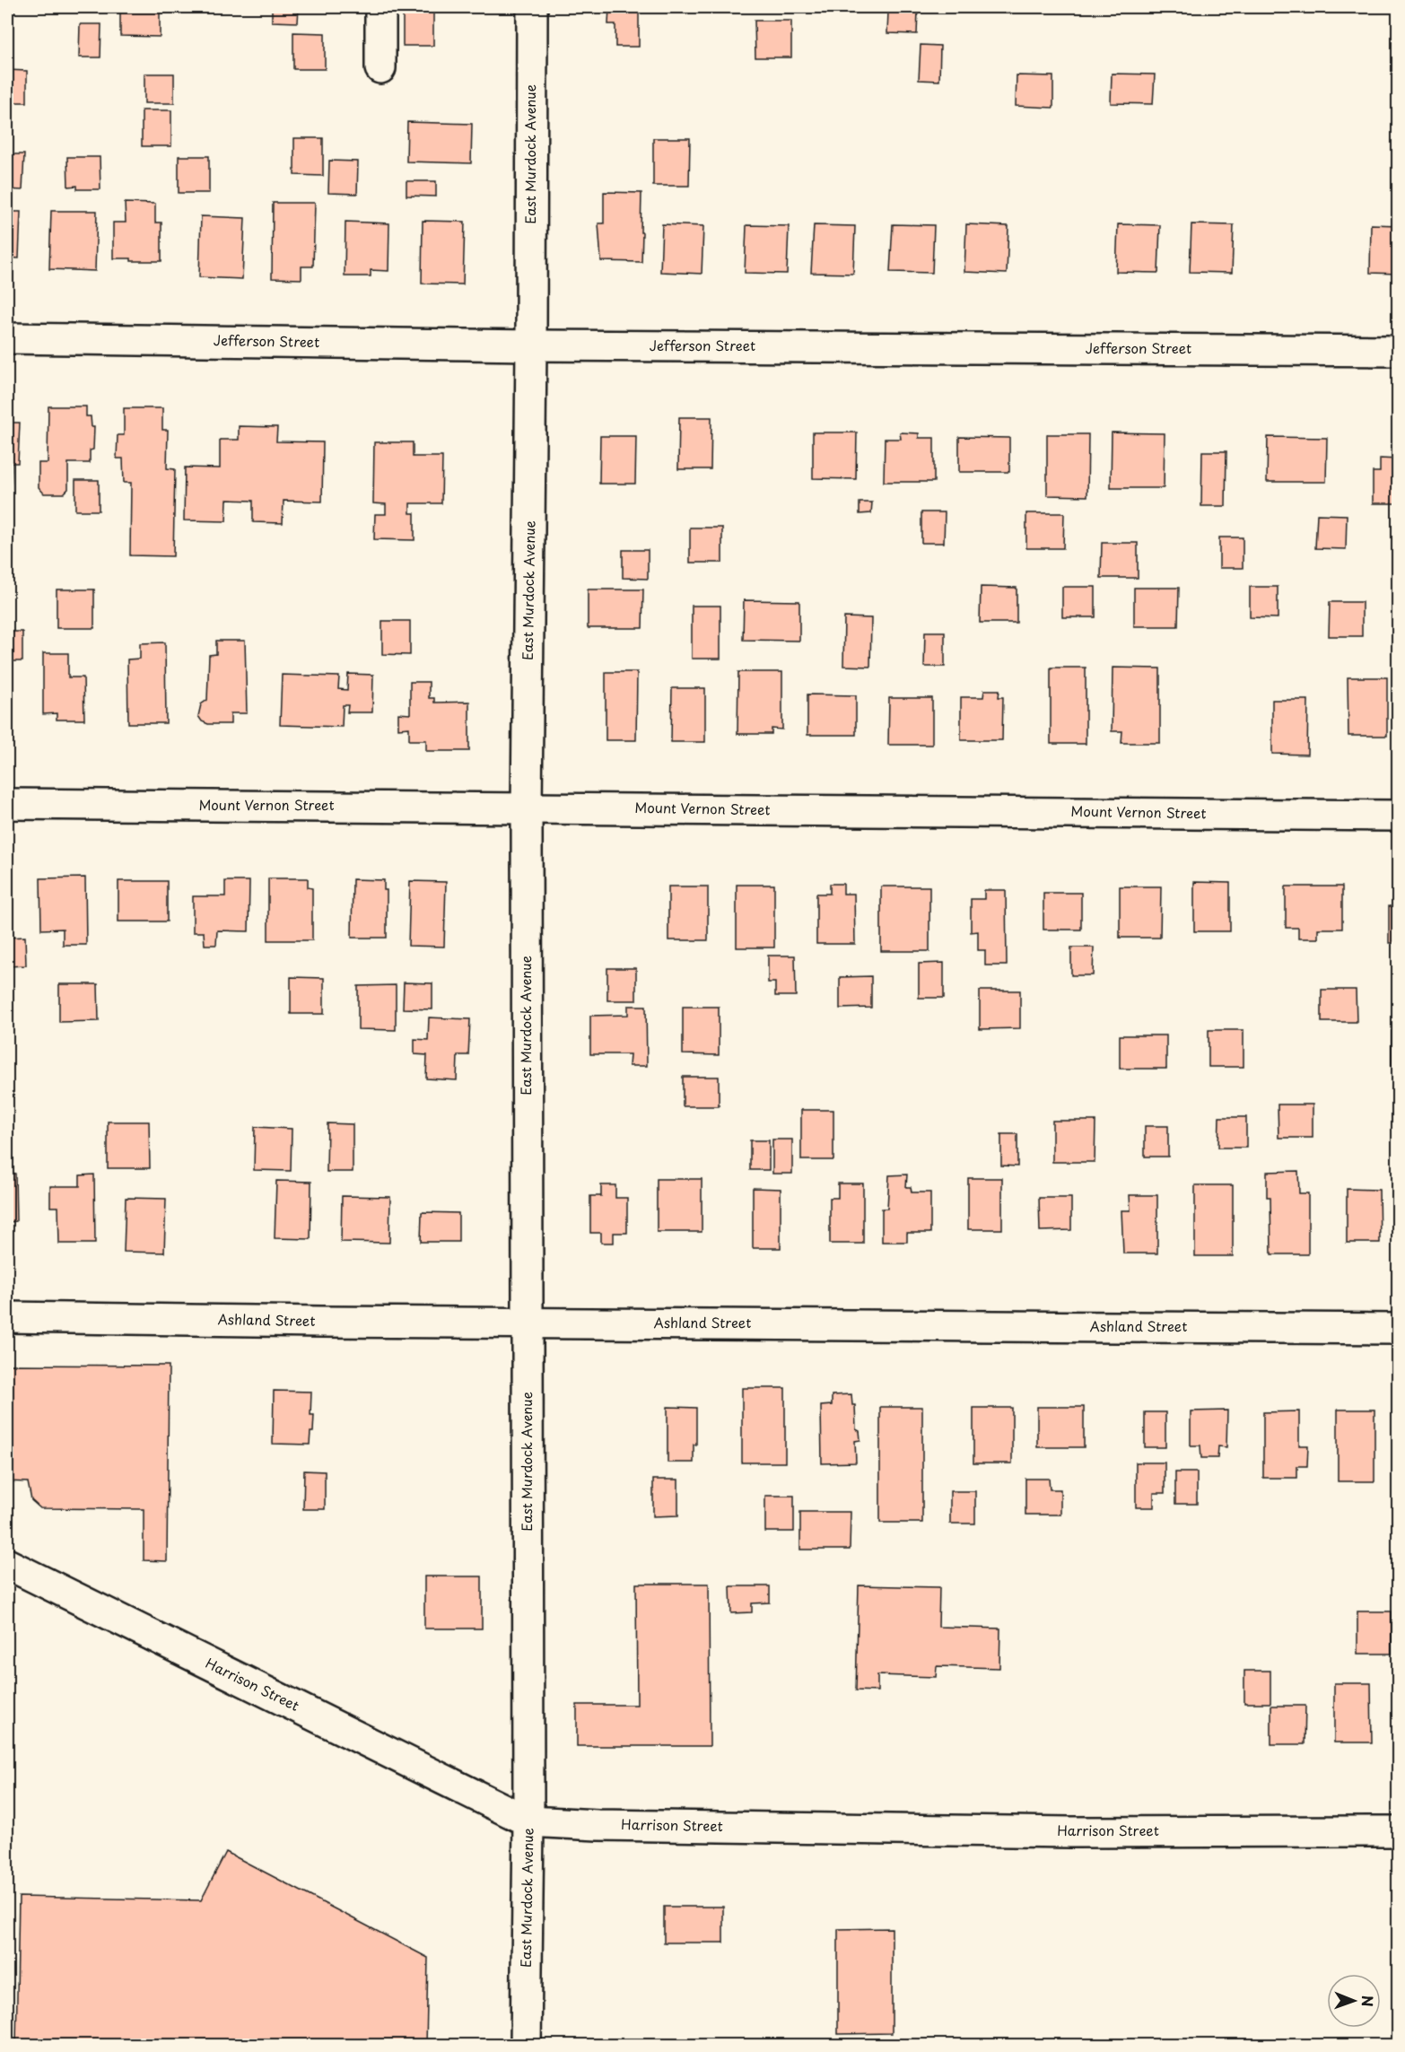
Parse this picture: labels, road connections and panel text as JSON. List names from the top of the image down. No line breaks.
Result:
{"streets":{"street":["East Murdock Avenue","Jefferson Street","Mount Vernon Street","Ashland Street","Harrison Street"]},"crossings":[["East Murdock Avenue","Jefferson Street"],["East Murdock Avenue","Mount Vernon Street"],["East Murdock Avenue","Ashland Street"],["East Murdock Avenue","Harrison Street"]],"north":"right"}
